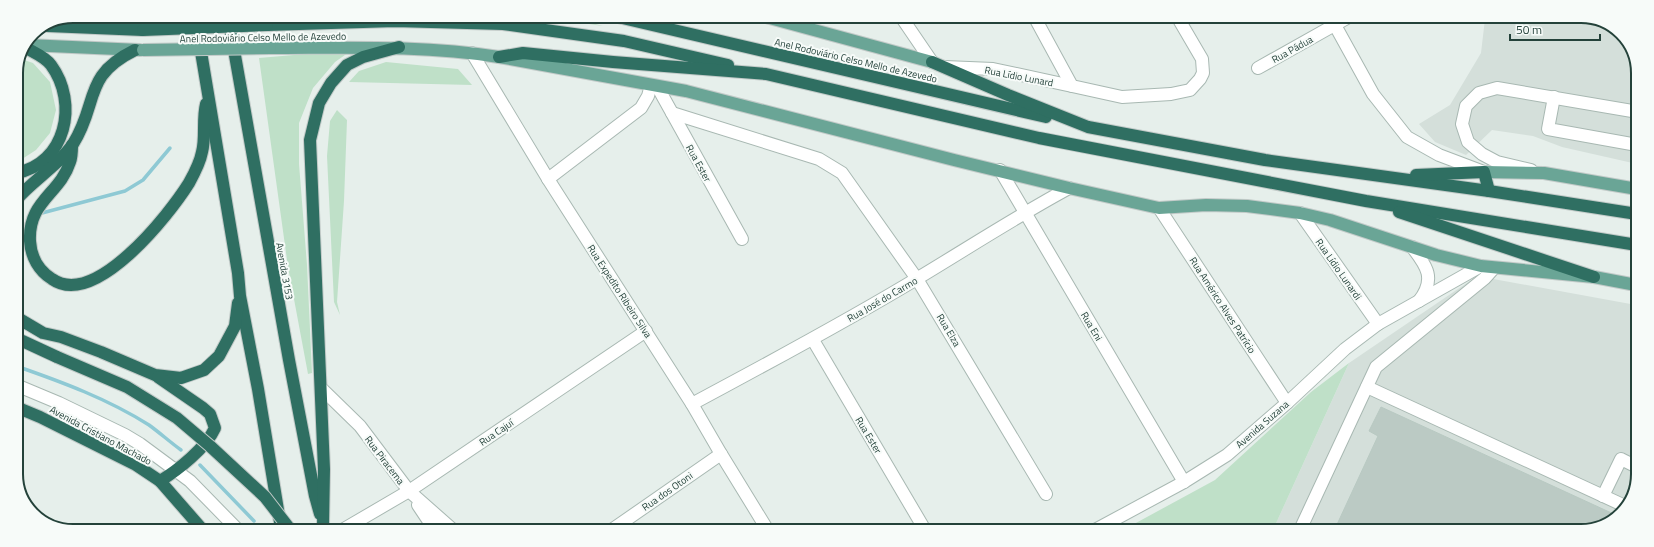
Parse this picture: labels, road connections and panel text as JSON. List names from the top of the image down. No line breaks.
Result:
{"streets":{"highway":["Anel Rodoviário Celso Mello de Azevedo","Avenida 3153","Avenida Cristiano Machado"],"street":["Rua Pádua","Rua Lídio Lunard","Rua Ester","Rua Lídio Lunardi","Rua Expedito Ribeiro Silva","Rua José do Carmo","Rua Américo Alves Patrício","Rua Eni","Rua Elza","Avenida Suzana","Rua Cajuí","Rua Piracema","Rua dos Otoni"]},"crossings":[["Anel Rodoviário Celso Mello de Azevedo","Rua Lídio Lunard"],["Anel Rodoviário Celso Mello de Azevedo","Rua Ester"],["Anel Rodoviário Celso Mello de Azevedo","Rua Lídio Lunardi"],["Anel Rodoviário Celso Mello de Azevedo","Rua Expedito Ribeiro Silva"],["Anel Rodoviário Celso Mello de Azevedo","Rua José do Carmo"],["Anel Rodoviário Celso Mello de Azevedo","Rua Américo Alves Patrício"],["Anel Rodoviário Celso Mello de Azevedo","Rua Eni"],["Anel Rodoviário Celso Mello de Azevedo","Avenida Suzana"],["Rua Ester","Rua José do Carmo"],["Rua Ester","Rua Elza"],["Rua Lídio Lunardi","Avenida Suzana"],["Rua Expedito Ribeiro Silva","Rua José do Carmo"],["Rua Expedito Ribeiro Silva","Rua Cajuí"],["Rua Expedito Ribeiro Silva","Rua dos Otoni"],["Rua José do Carmo","Rua Eni"],["Rua José do Carmo","Rua Elza"],["Rua Américo Alves Patrício","Avenida Suzana"],["Rua Eni","Avenida Suzana"],["Rua Cajuí","Rua Piracema"]],"scale_bar":"50 m"}
